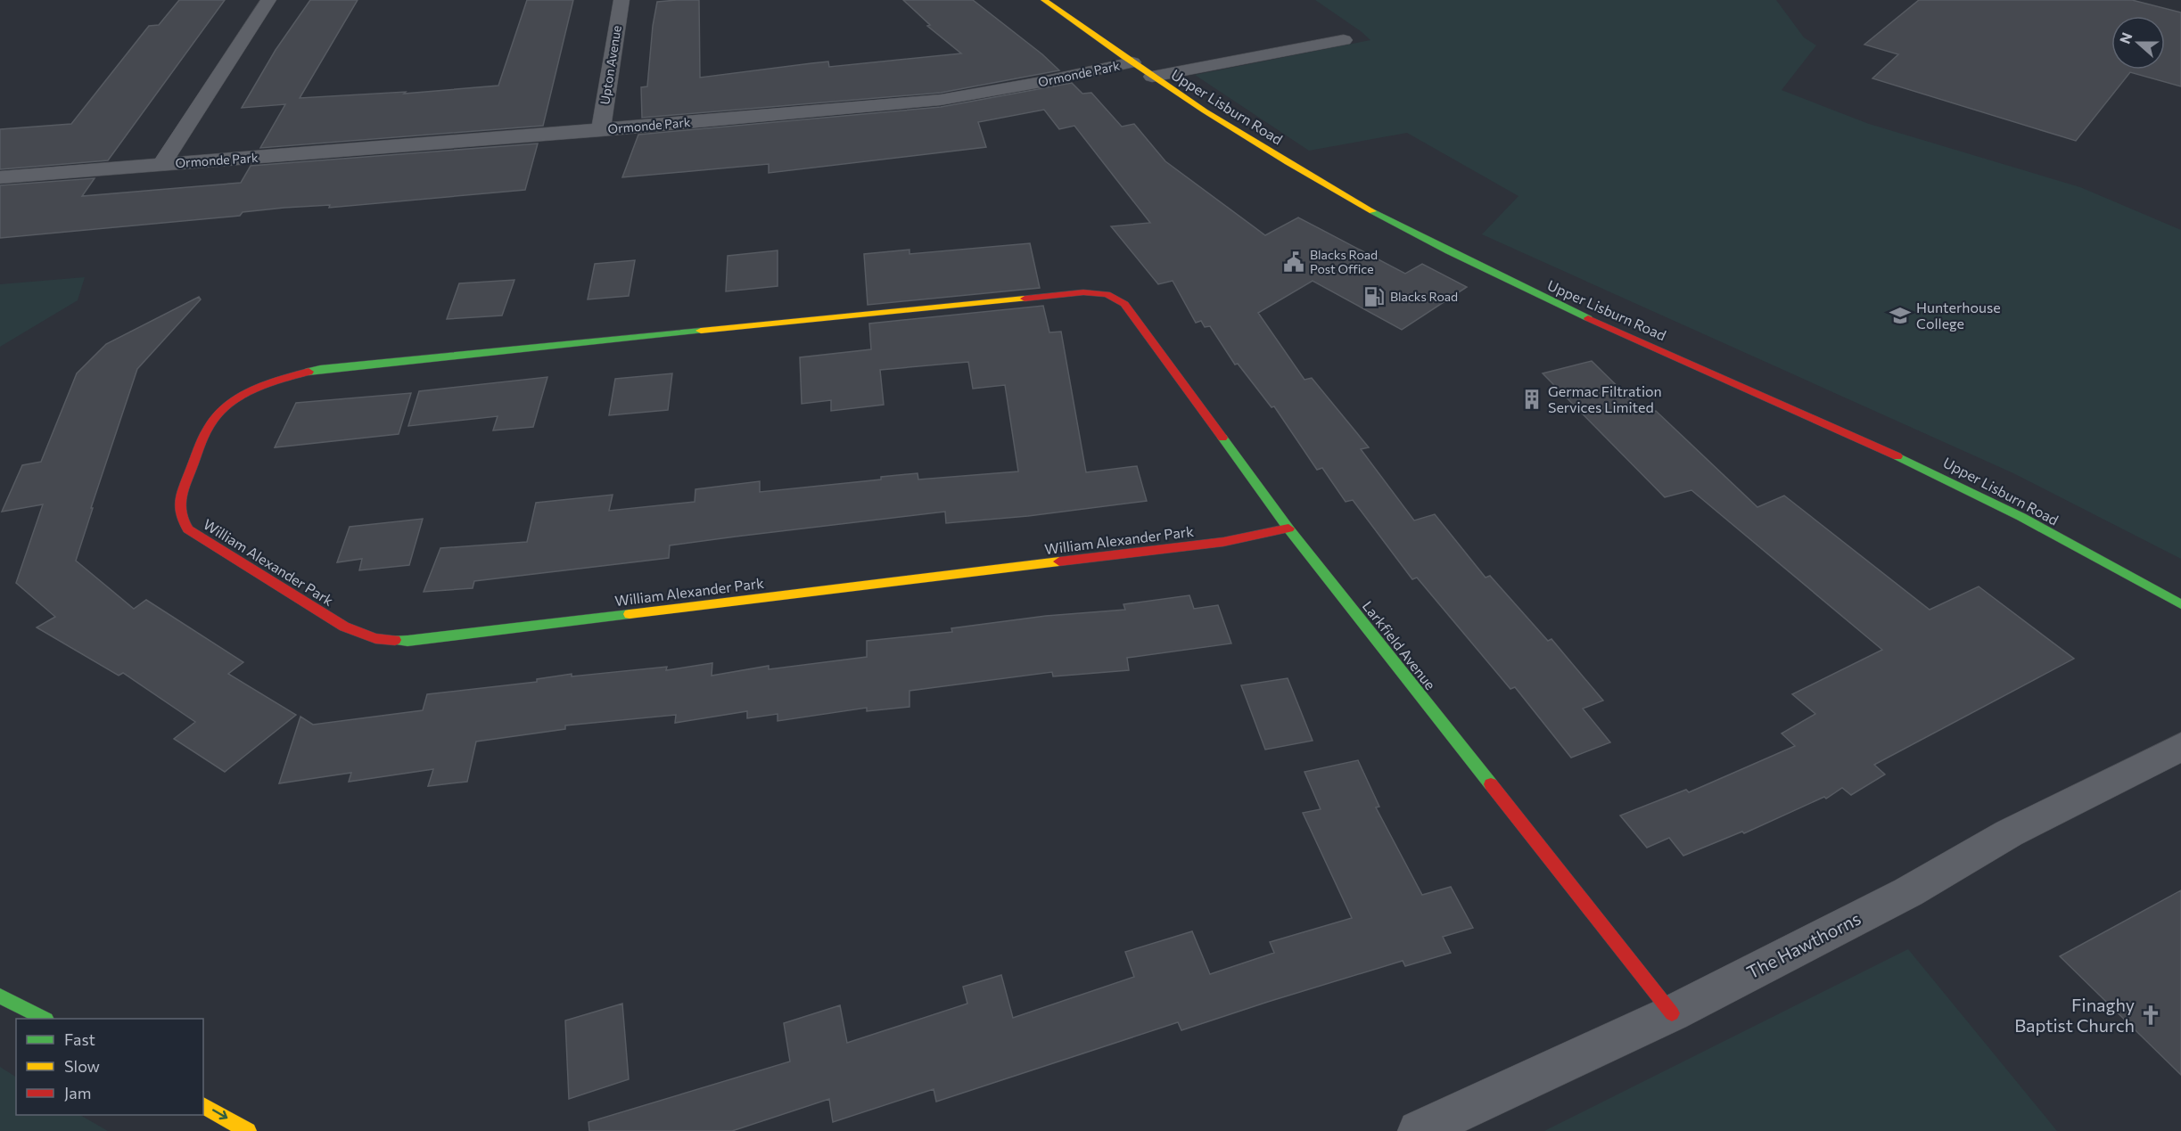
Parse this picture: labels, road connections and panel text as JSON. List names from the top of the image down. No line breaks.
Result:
{"streets":{"main road":["Upper Lisburn Road","William Alexander Park","Larkfield Avenue"],"street":["Upton Avenue","Ormonde Park","The Hawthorns"]},"crossings":[["Upton Avenue","Ormonde Park"],["Ormonde Park","Upper Lisburn Road"],["William Alexander Park","Larkfield Avenue"],["Larkfield Avenue","The Hawthorns"]],"places":{"public building":["Blacks Road Post Office"],"fuel station":["Blacks Road"],"school or university":["Hunterhouse College"],"building":["Germac Filtration Services Limited"],"church":["Finaghy Baptist Church"]},"legend":["Fast","Slow","Jam"],"north":"left"}
